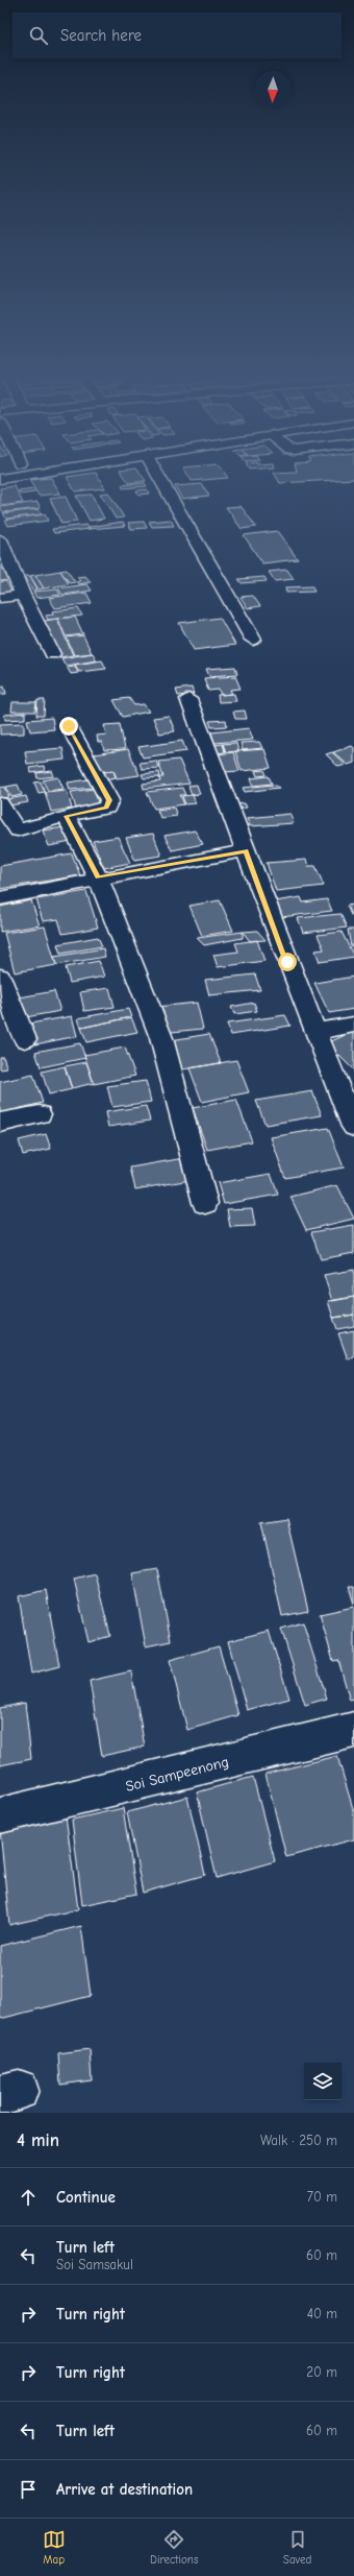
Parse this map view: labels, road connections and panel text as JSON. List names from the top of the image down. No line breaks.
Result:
{"streets":{"street":["Soi Sampeenong"]},"north":"bottom","page":{"search":"Search here","heading":["4 min","Walk · 250 m"],"list":[["Continue","70 m"],["Turn left","Soi Samsakul","60 m"],["Turn right","40 m"],["Turn right","20 m"],["Turn left","60 m"],"Arrive at destination"],"nav":["Map","Directions","Saved"]}}
